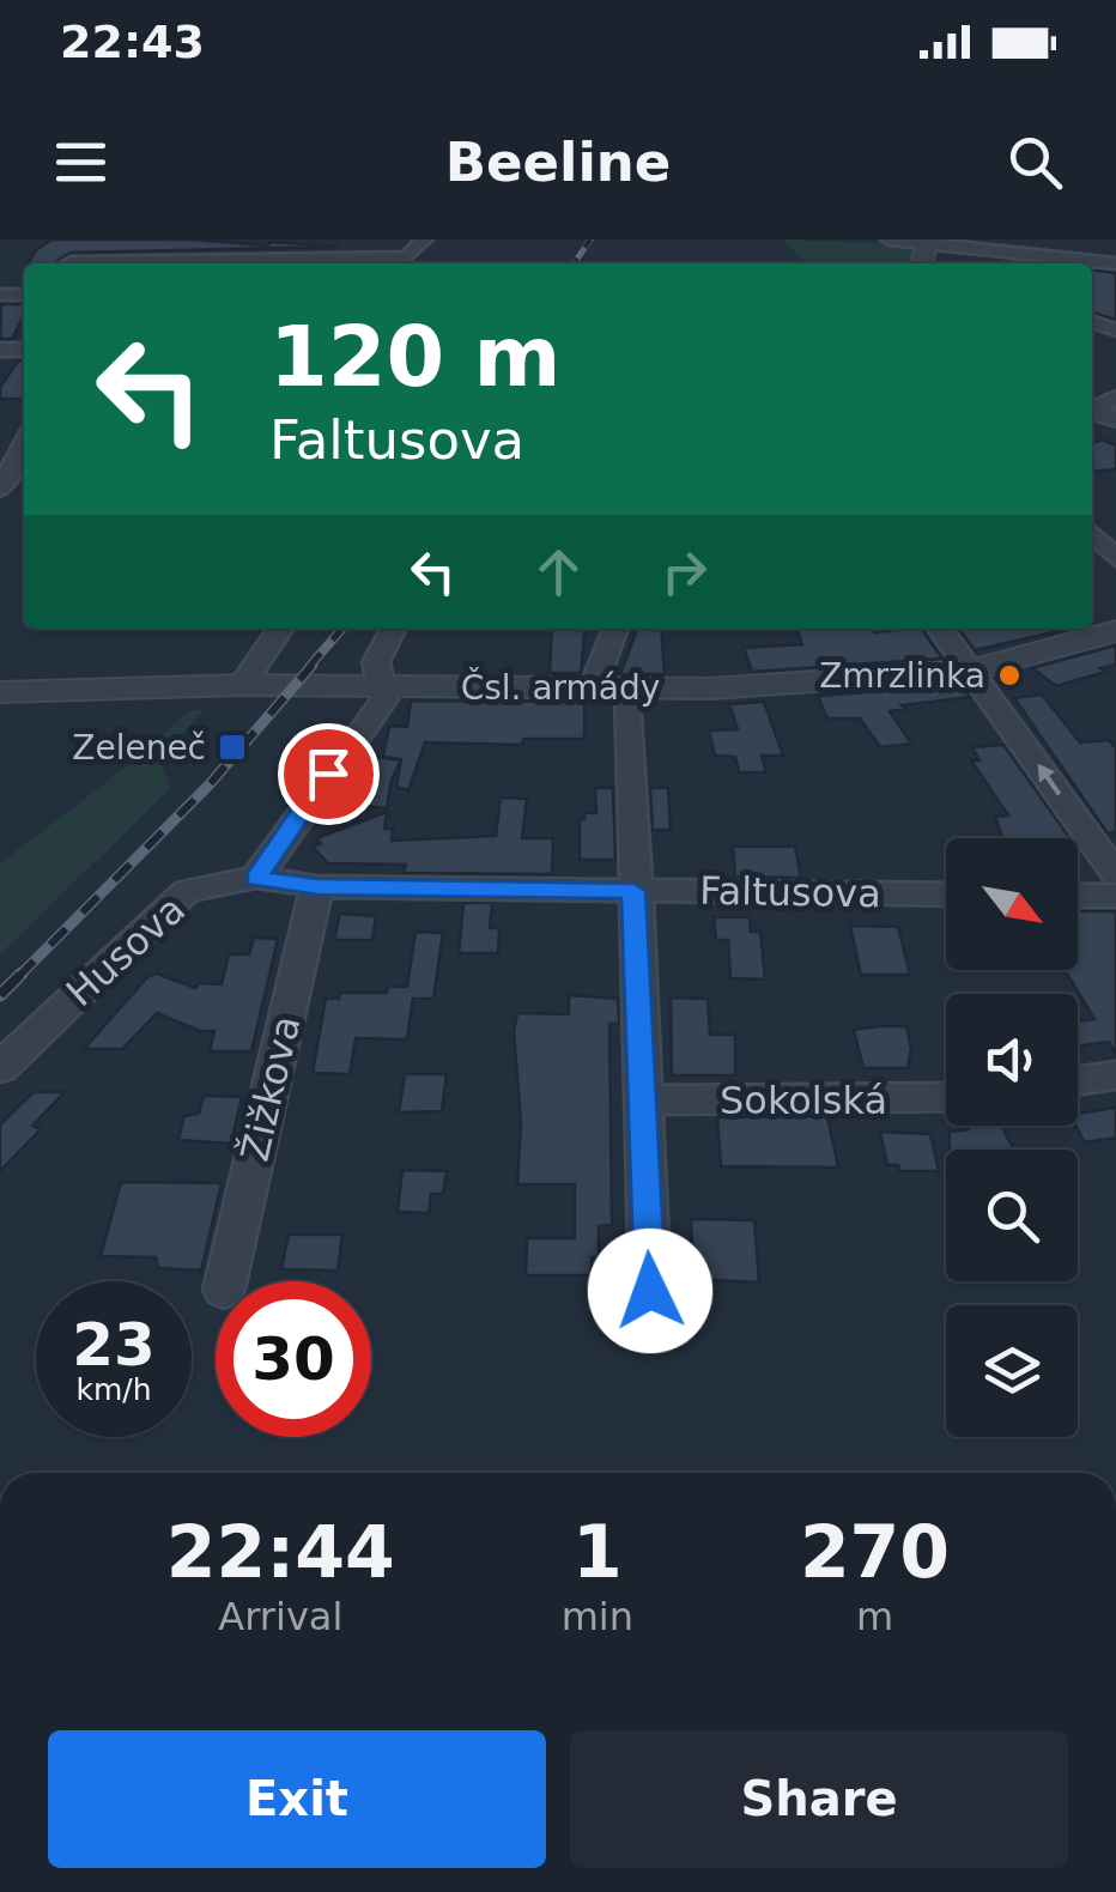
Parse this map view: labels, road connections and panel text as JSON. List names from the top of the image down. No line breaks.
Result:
{"streets":{"street":["Čsl. armády","Faltusova","Husova","Žižkova","Sokolská"]},"crossings":[["Faltusova","Husova"],["Faltusova","Žižkova"]],"places":{"other":["Zmrzlinka"],"transit":["Zeleneč"]},"north":"bottom right","page":{"status":"22:43","header":"Beeline","turn":["120 m","Faltusova"],"speed":"23 km/h","limit":"30","eta":["22:44","Arrival","1","min","270","m"],"buttons":["Exit","Share"]}}
